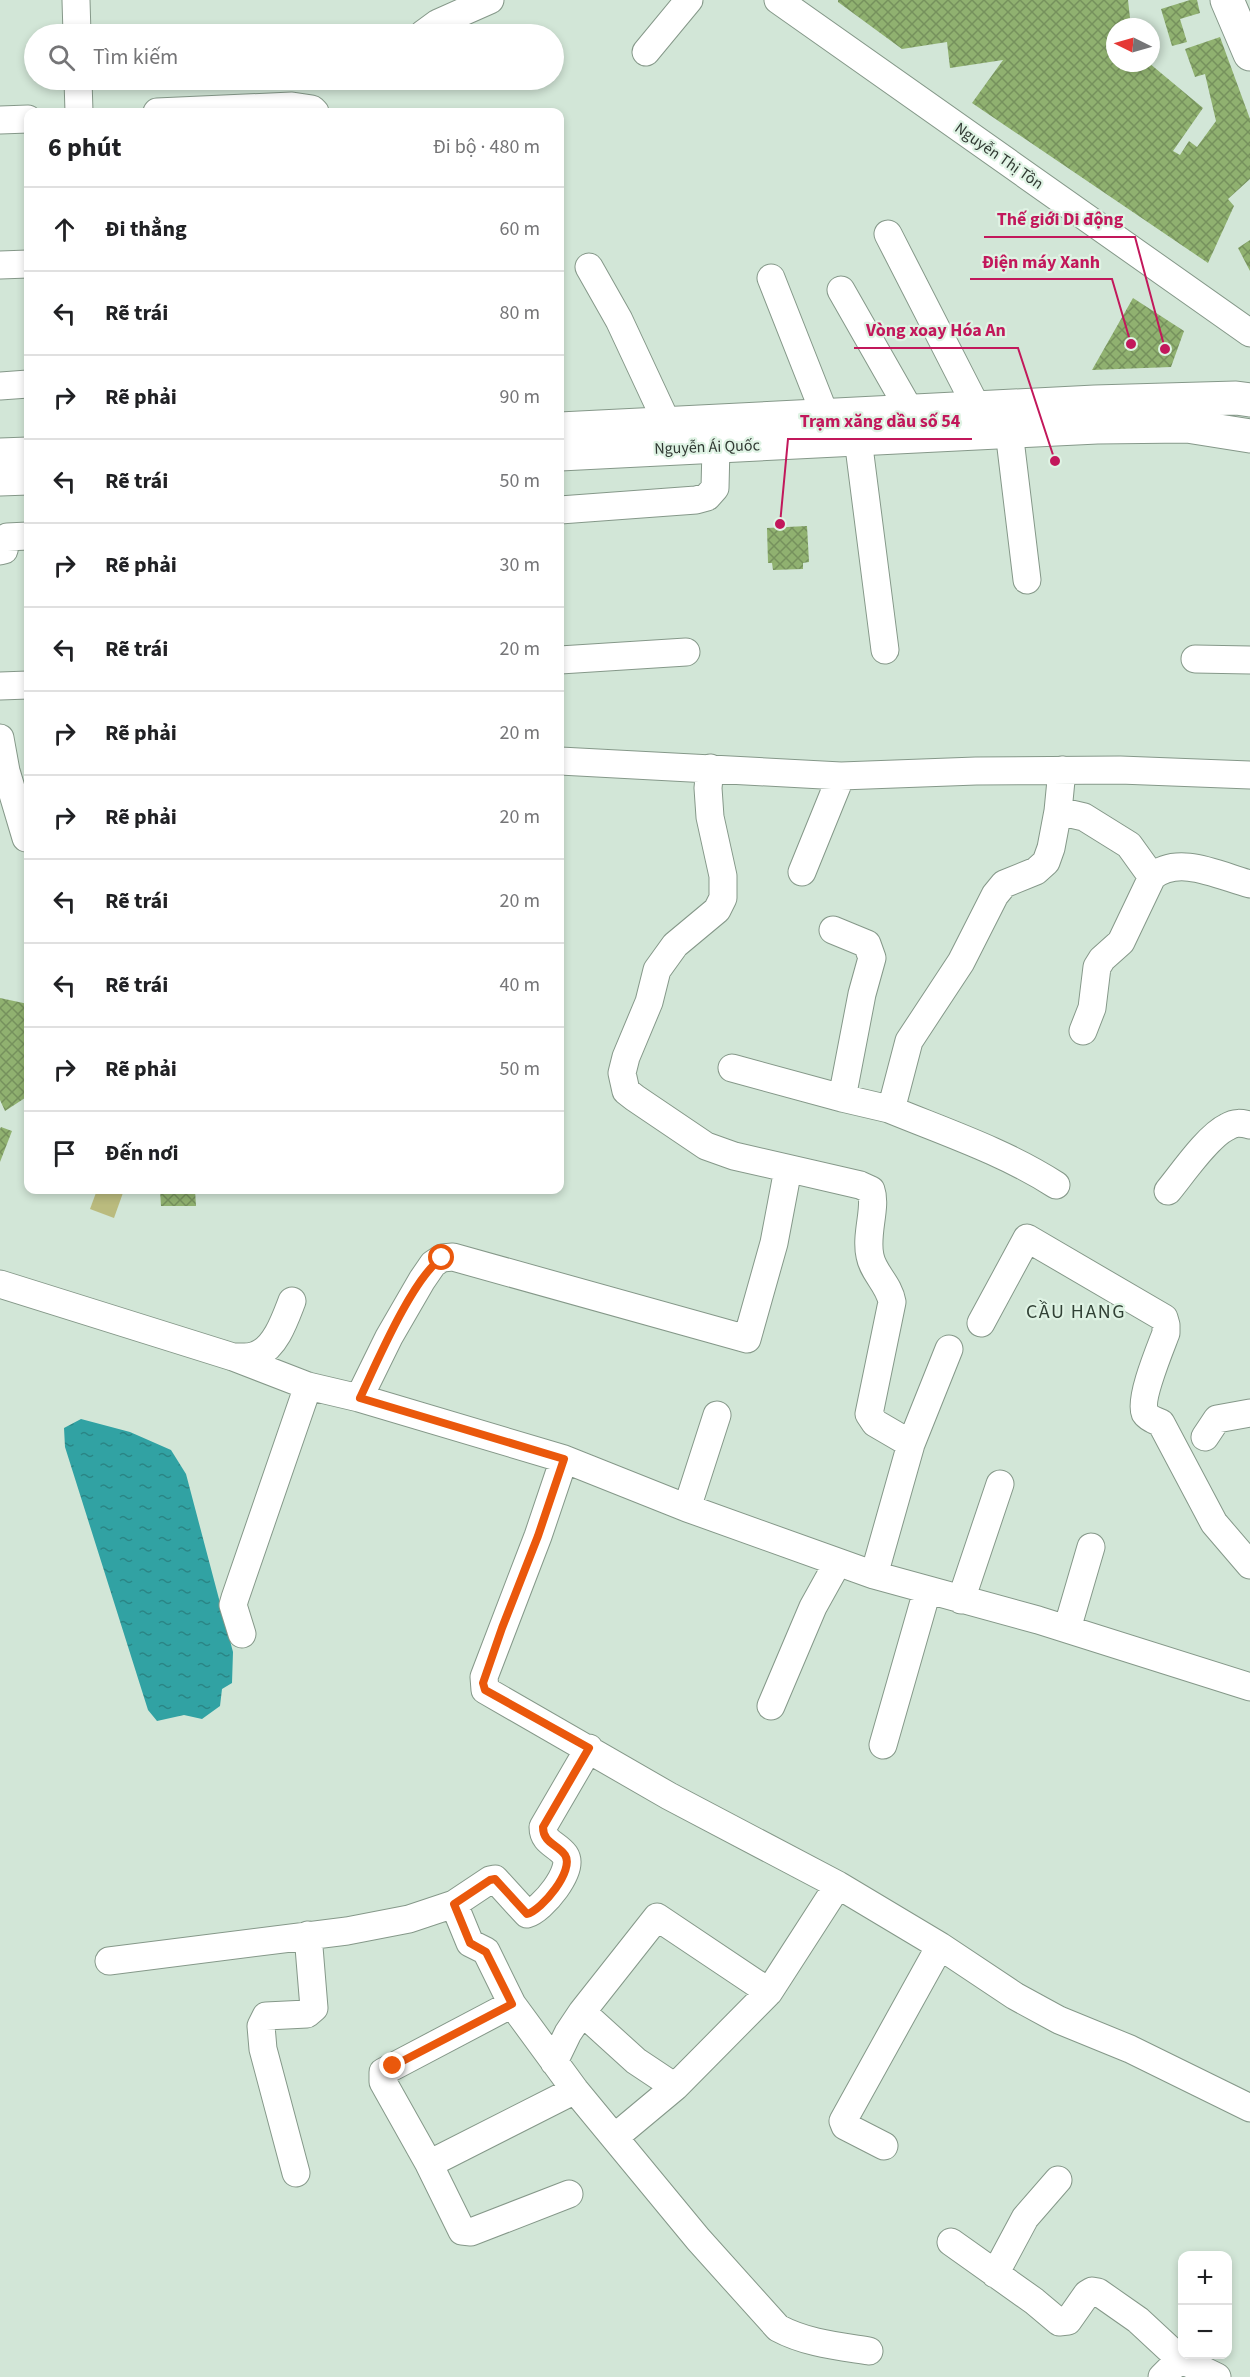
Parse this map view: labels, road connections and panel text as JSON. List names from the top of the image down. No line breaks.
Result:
{"streets":{"main road":["Nguyễn Ái Quốc"],"street":["Nguyễn Thị Tồn"]},"districts":["CẦU HANG"],"places":["Điện máy Xanh","Thế giới Di động","Vòng xoay Hóa An","Trạm xăng dầu số 54"],"north":"left","page":{"search":"Tìm kiếm","heading":["6 phút","Đi bộ · 480 m"],"list":[["Đi thẳng","60 m"],["Rẽ trái","80 m"],["Rẽ phải","90 m"],["Rẽ trái","50 m"],["Rẽ phải","30 m"],["Rẽ trái","20 m"],["Rẽ phải","20 m"],["Rẽ phải","20 m"],["Rẽ trái","20 m"],["Rẽ trái","40 m"],["Rẽ phải","50 m"],"Đến nơi"],"map_buttons":["+","−"]}}
